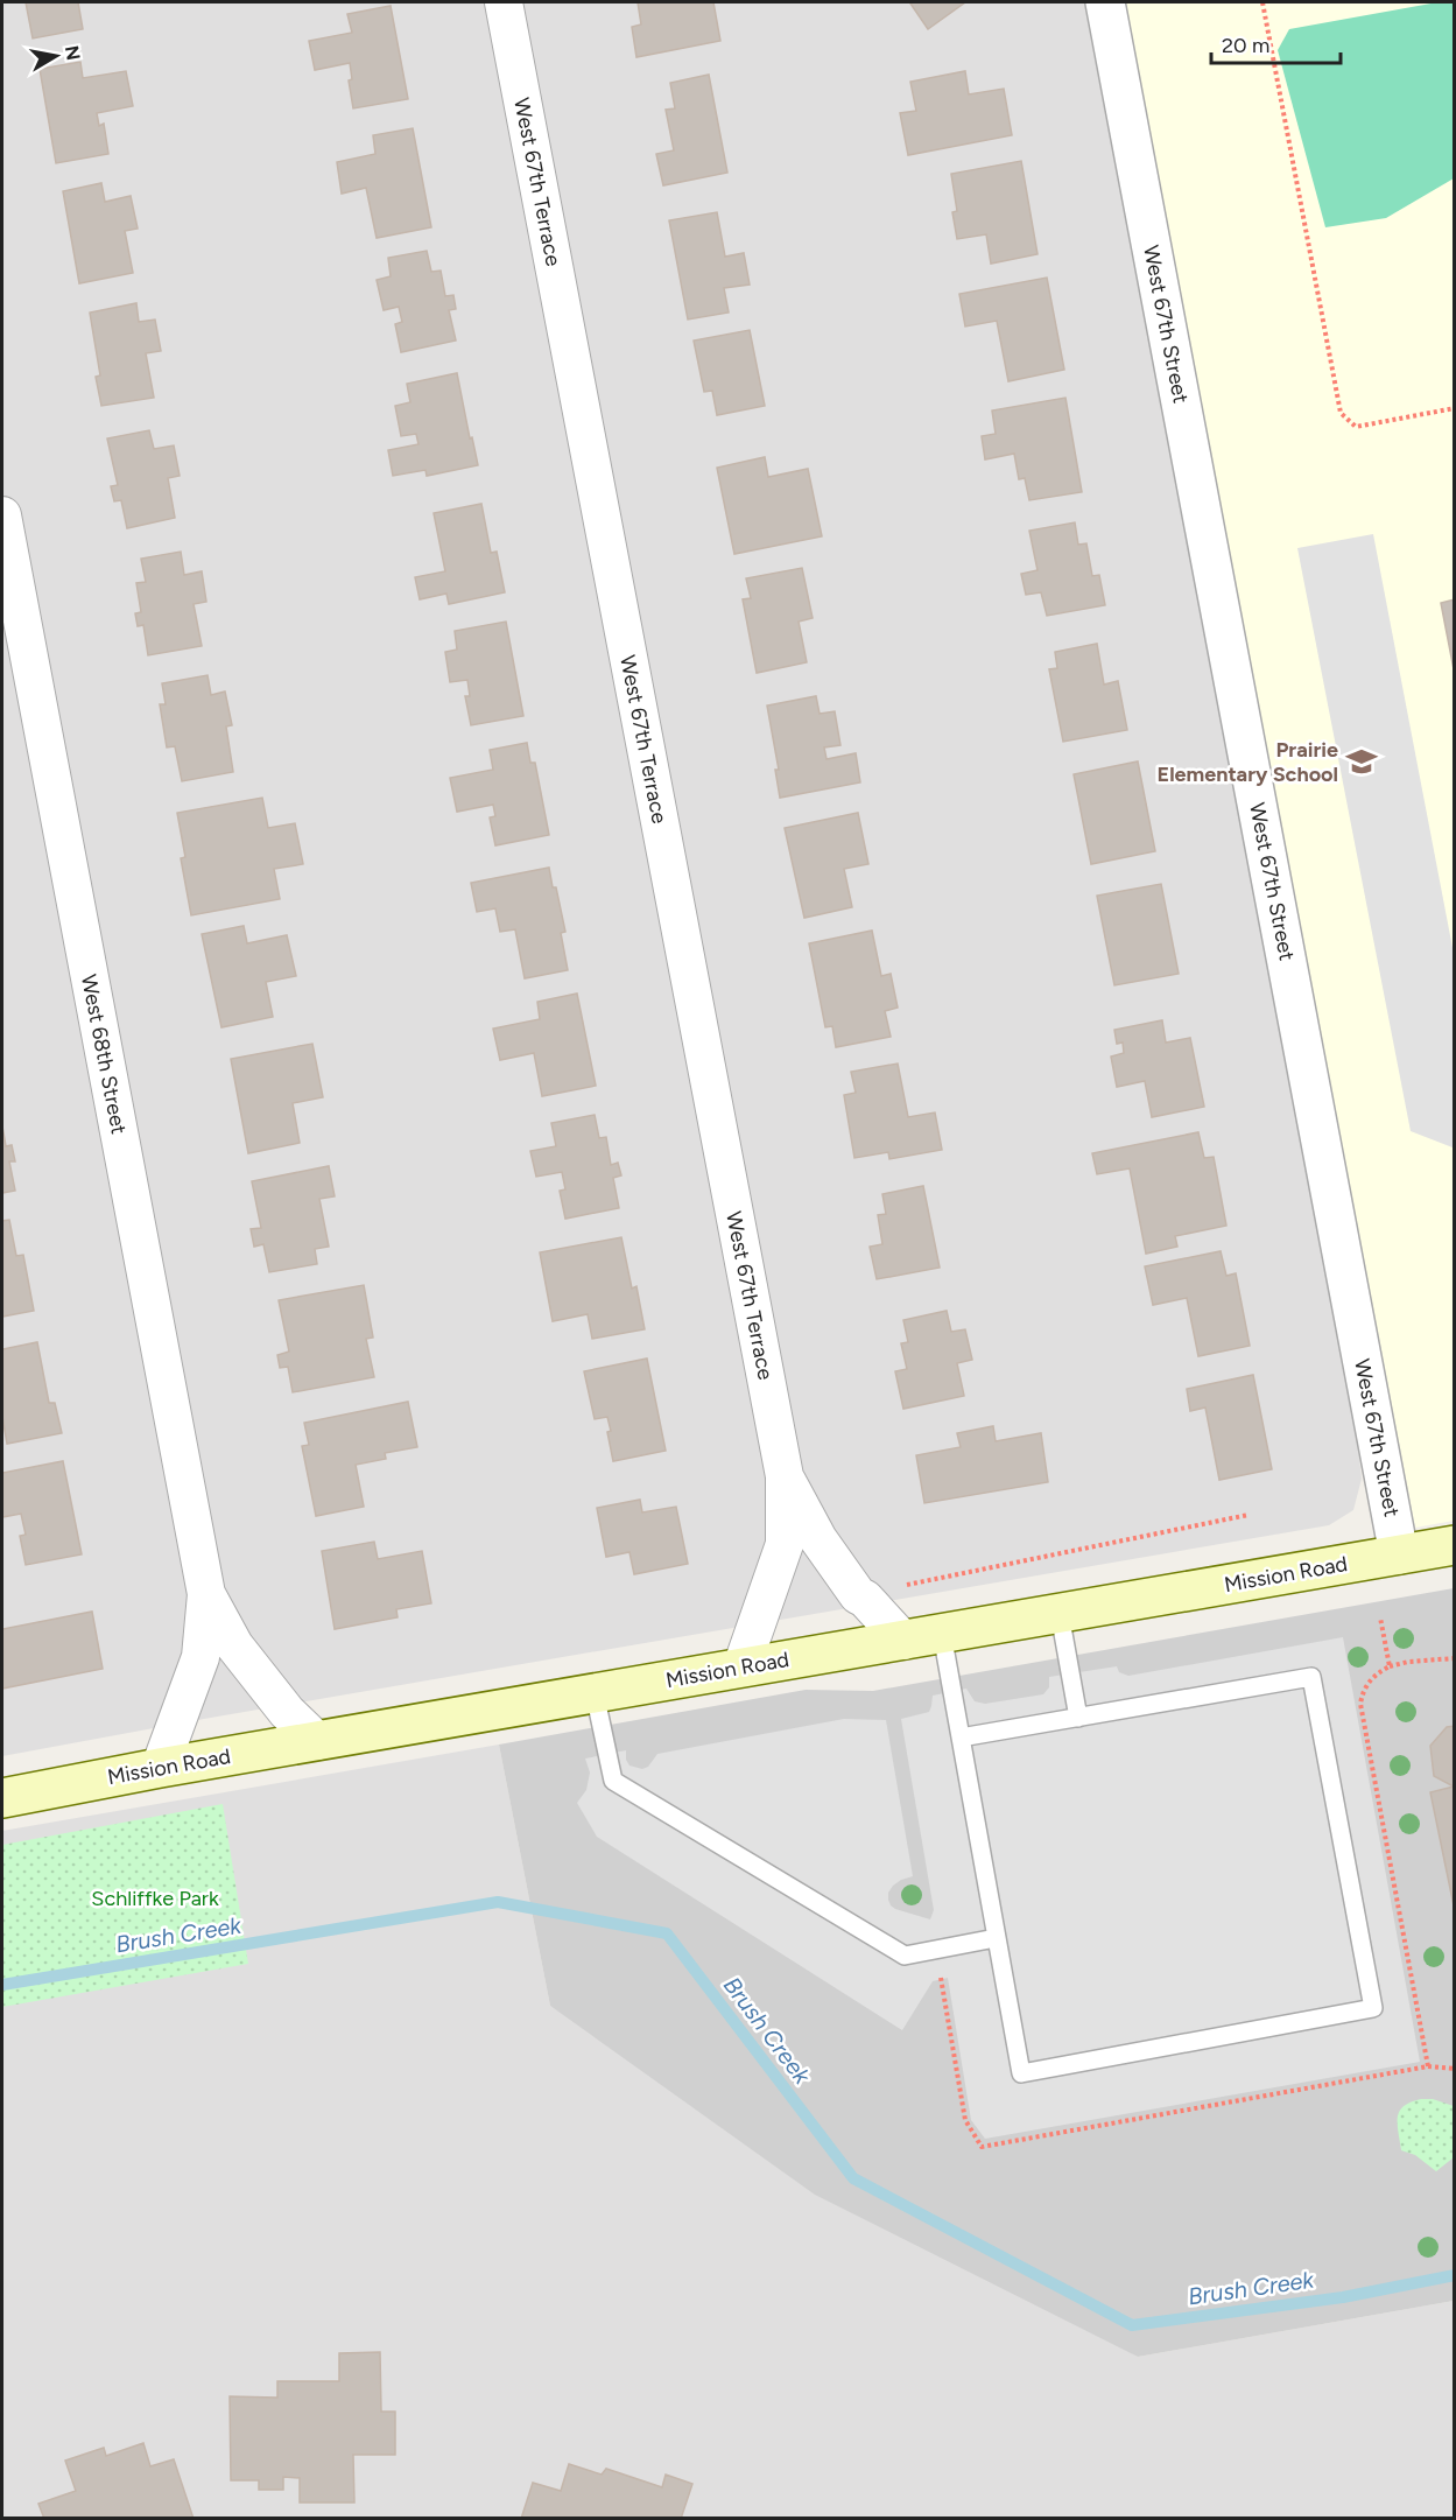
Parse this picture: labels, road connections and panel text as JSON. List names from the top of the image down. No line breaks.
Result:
{"streets":{"main road":["Mission Road"],"street":["West 67th Terrace","West 67th Street","West 68th Street"]},"crossings":[["West 67th Terrace","Mission Road"],["West 67th Street","Mission Road"],["West 68th Street","Mission Road"]],"water":["Brush Creek"],"parks":["Schliffke Park"],"places":{"school or university":["Prairie Elementary School"]},"scale_bar":"20 m","north":"right"}
